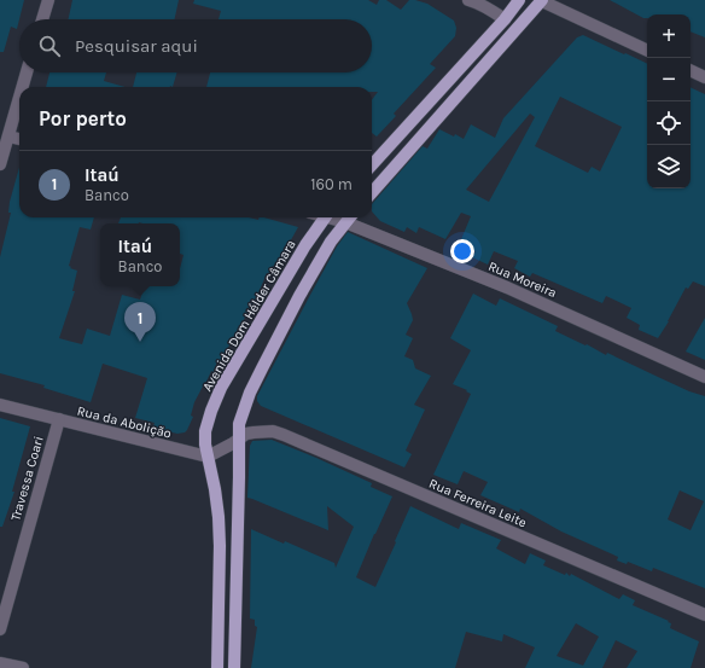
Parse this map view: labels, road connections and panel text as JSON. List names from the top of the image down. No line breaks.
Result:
{"streets":{"main road":["Avenida Dom Hélder Câmara"],"street":["Rua Moreira","Rua da Abolição","Travessa Coari","Rua Ferreira Leite"]},"crossings":[["Avenida Dom Hélder Câmara","Rua da Abolição"],["Rua da Abolição","Travessa Coari"]],"page":{"map_buttons":["+","−"],"search":"Pesquisar aqui","heading":"Por perto","list":[{"mark":"1","name":"Itaú","note":"Banco","value":"160 m"}],"popup":["Itaú","Banco"],"pins":"1"}}
